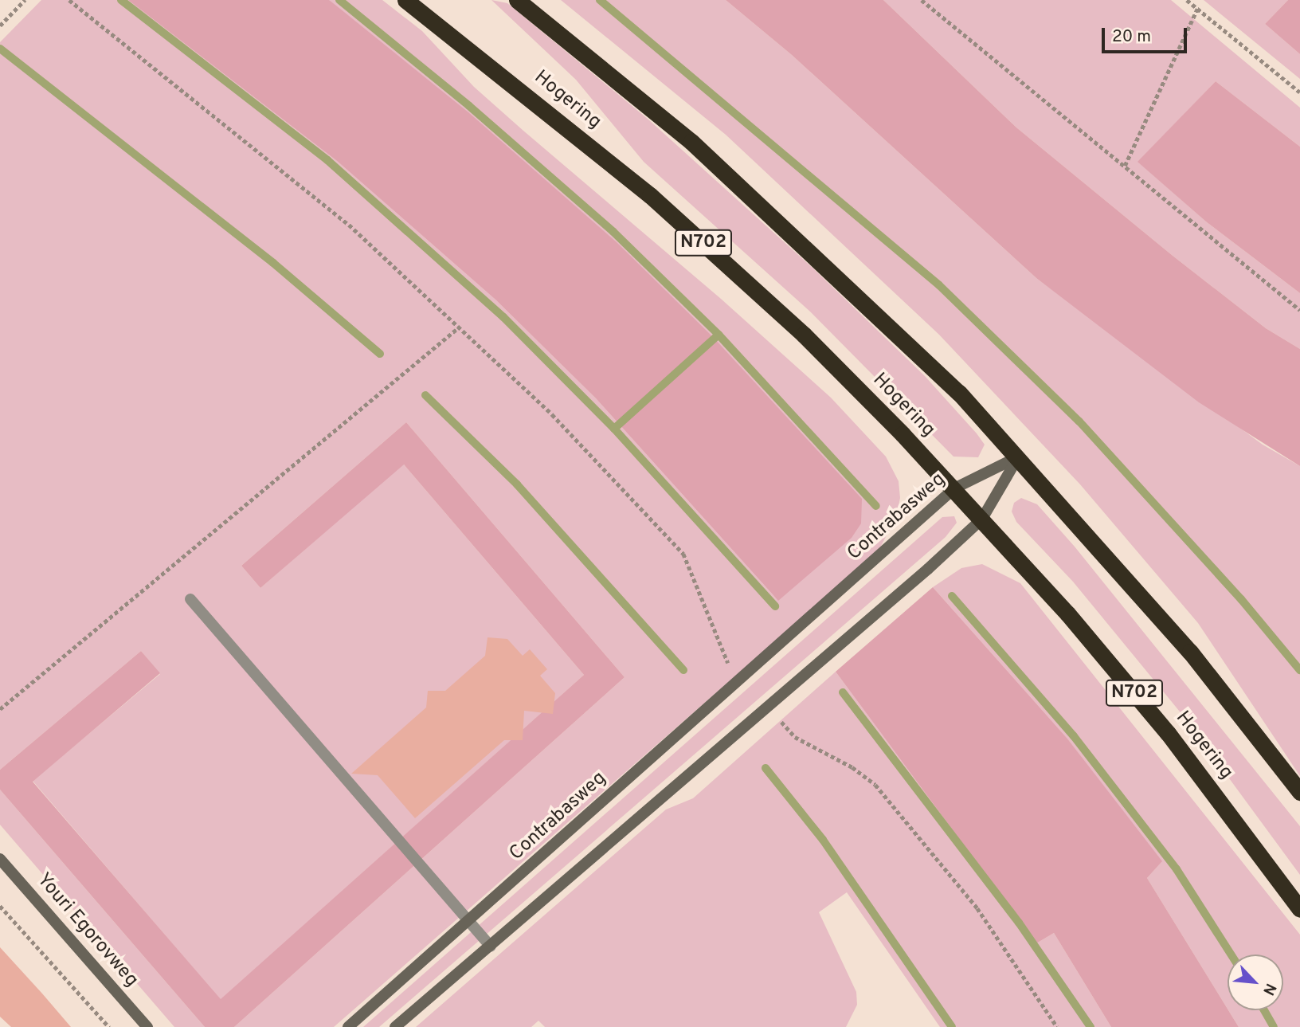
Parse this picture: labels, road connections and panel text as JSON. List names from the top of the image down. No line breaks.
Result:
{"streets":{"highway":["Hogering","N702"],"street":["Contrabasweg","Youri Egorovweg"]},"crossings":[["Hogering","Contrabasweg"]],"scale_bar":"20 m","north":"bottom right"}
